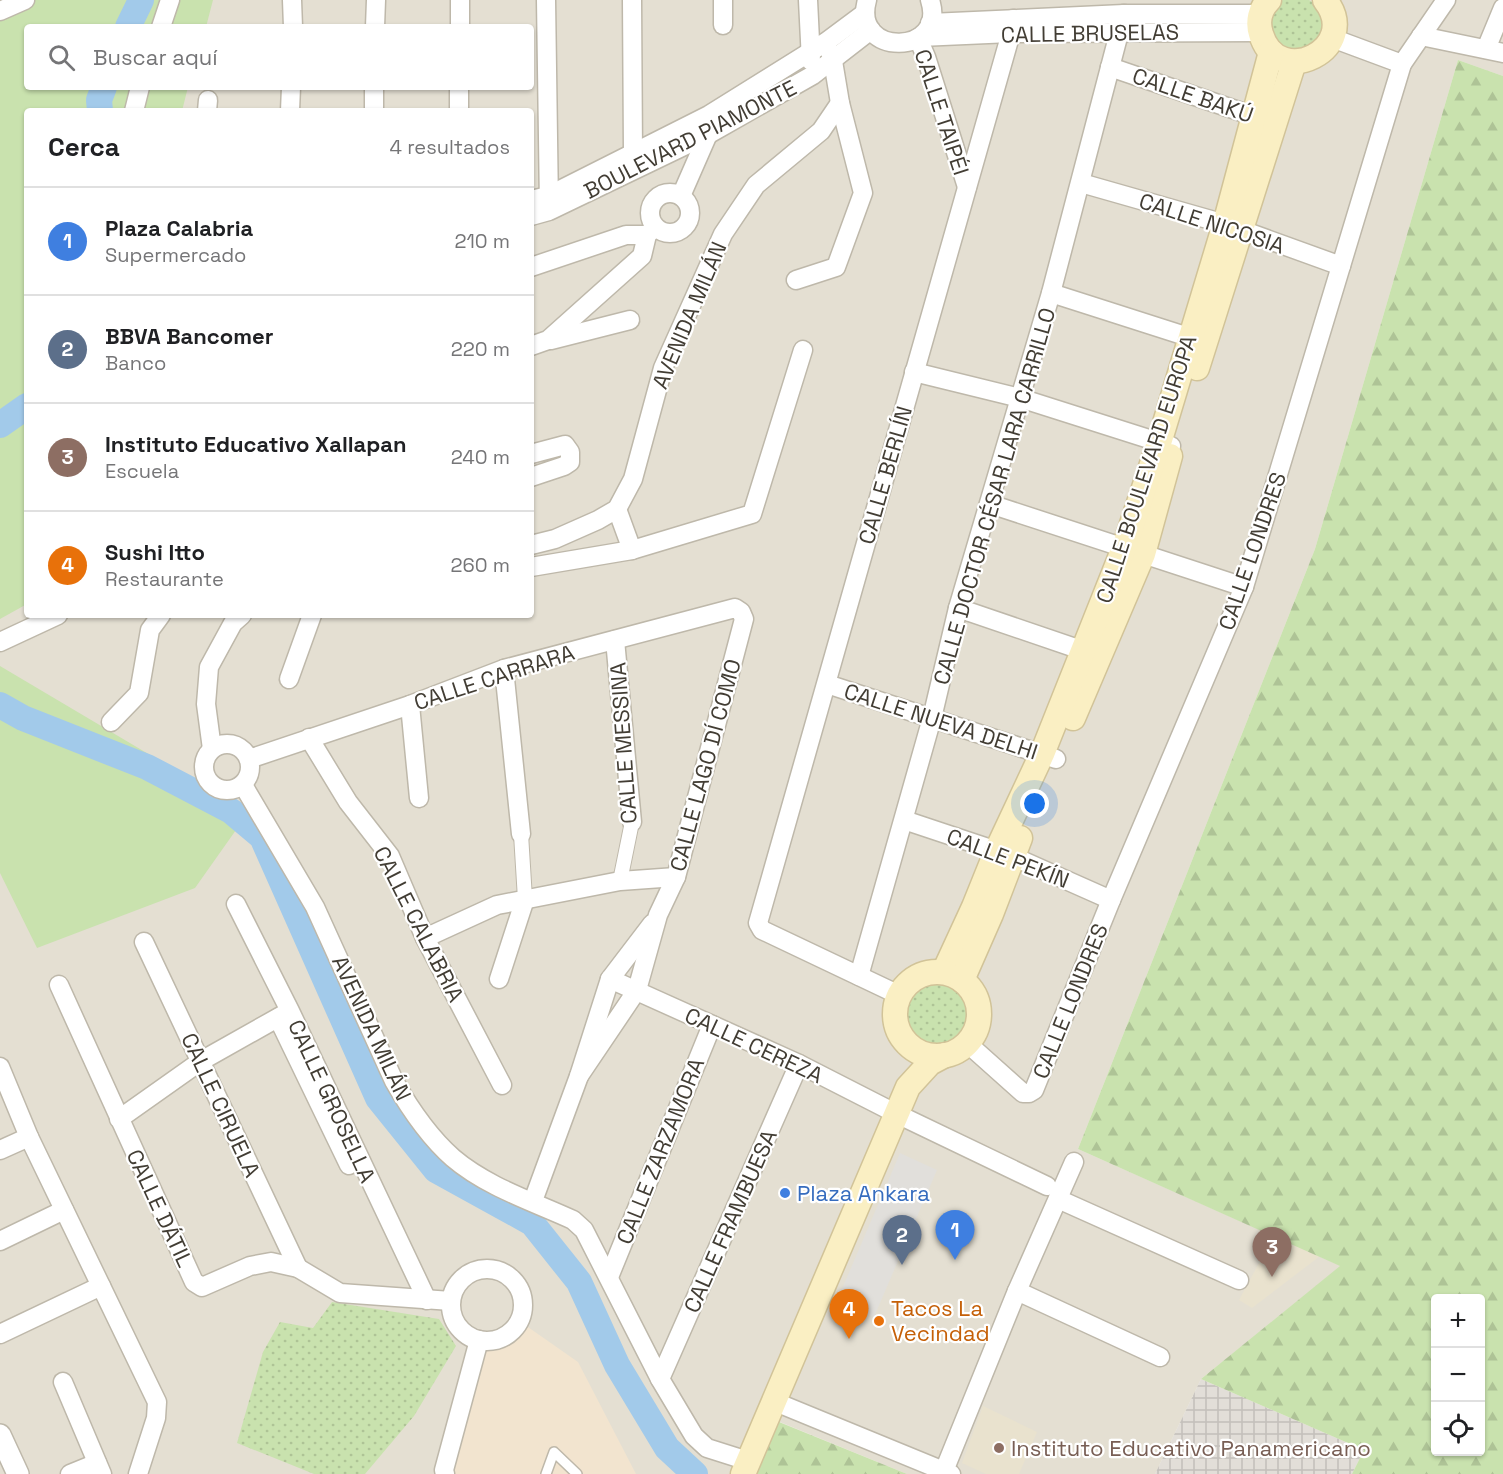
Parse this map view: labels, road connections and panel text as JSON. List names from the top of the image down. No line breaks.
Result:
{"streets":{"main road":["CALLE BOULEVARD EUROPA"],"street":["CALLE BRUSELAS","CALLE BAKÚ","CALLE TAIPÉI","BOULEVARD PIAMONTE","CALLE NICOSIA","AVENIDA MILÁN","CALLE BERLÍN","CALLE DOCTOR CÉSAR LARA CARRILLO","CALLE LONDRES","CALLE CARRARA","CALLE NUEVA DELHI","CALLE MESSINA","CALLE LAGO DÍ COMO","CALLE PEKÍN","CALLE CALABRIA","CALLE CEREZA","CALLE GROSELLA","CALLE CIRUELA","CALLE ZARZAMORA","CALLE DÁTIL","CALLE FRAMBUESA"]},"crossings":[["CALLE BRUSELAS","CALLE TAIPÉI"],["CALLE BRUSELAS","BOULEVARD PIAMONTE"],["CALLE BRUSELAS","CALLE BOULEVARD EUROPA"],["CALLE BRUSELAS","CALLE BERLÍN"],["CALLE BRUSELAS","CALLE DOCTOR CÉSAR LARA CARRILLO"],["CALLE BAKÚ","CALLE BOULEVARD EUROPA"],["CALLE BAKÚ","CALLE DOCTOR CÉSAR LARA CARRILLO"],["CALLE TAIPÉI","CALLE BERLÍN"],["CALLE NICOSIA","CALLE BOULEVARD EUROPA"],["CALLE NICOSIA","CALLE DOCTOR CÉSAR LARA CARRILLO"],["CALLE NICOSIA","CALLE LONDRES"],["AVENIDA MILÁN","CALLE CARRARA"],["AVENIDA MILÁN","CALLE ZARZAMORA"],["AVENIDA MILÁN","CALLE FRAMBUESA"],["CALLE BOULEVARD EUROPA","CALLE LONDRES"],["CALLE BOULEVARD EUROPA","CALLE NUEVA DELHI"],["CALLE BOULEVARD EUROPA","CALLE PEKÍN"],["CALLE BERLÍN","CALLE DOCTOR CÉSAR LARA CARRILLO"],["CALLE BERLÍN","CALLE NUEVA DELHI"],["CALLE DOCTOR CÉSAR LARA CARRILLO","CALLE NUEVA DELHI"],["CALLE DOCTOR CÉSAR LARA CARRILLO","CALLE PEKÍN"],["CALLE LONDRES","CALLE PEKÍN"],["CALLE CARRARA","CALLE MESSINA"],["CALLE CARRARA","CALLE LAGO DÍ COMO"],["CALLE CARRARA","CALLE CALABRIA"],["CALLE LAGO DÍ COMO","CALLE CEREZA"],["CALLE CEREZA","CALLE ZARZAMORA"],["CALLE CEREZA","CALLE FRAMBUESA"],["CALLE GROSELLA","CALLE DÁTIL"],["CALLE CIRUELA","CALLE DÁTIL"]],"places":["Plaza Ankara","Tacos La Vecindad","Instituto Educativo Panamericano"],"page":{"search":"Buscar aquí","heading":["Cerca","4 resultados"],"list":[{"mark":"1","name":"Plaza Calabria","note":"Supermercado","value":"210 m"},{"mark":"2","name":"BBVA Bancomer","note":"Banco","value":"220 m"},{"mark":"3","name":"Instituto Educativo Xallapan","note":"Escuela","value":"240 m"},{"mark":"4","name":"Sushi Itto","note":"Restaurante","value":"260 m"}],"pins":["1","2","3","4"],"map_buttons":["+","−"]}}
